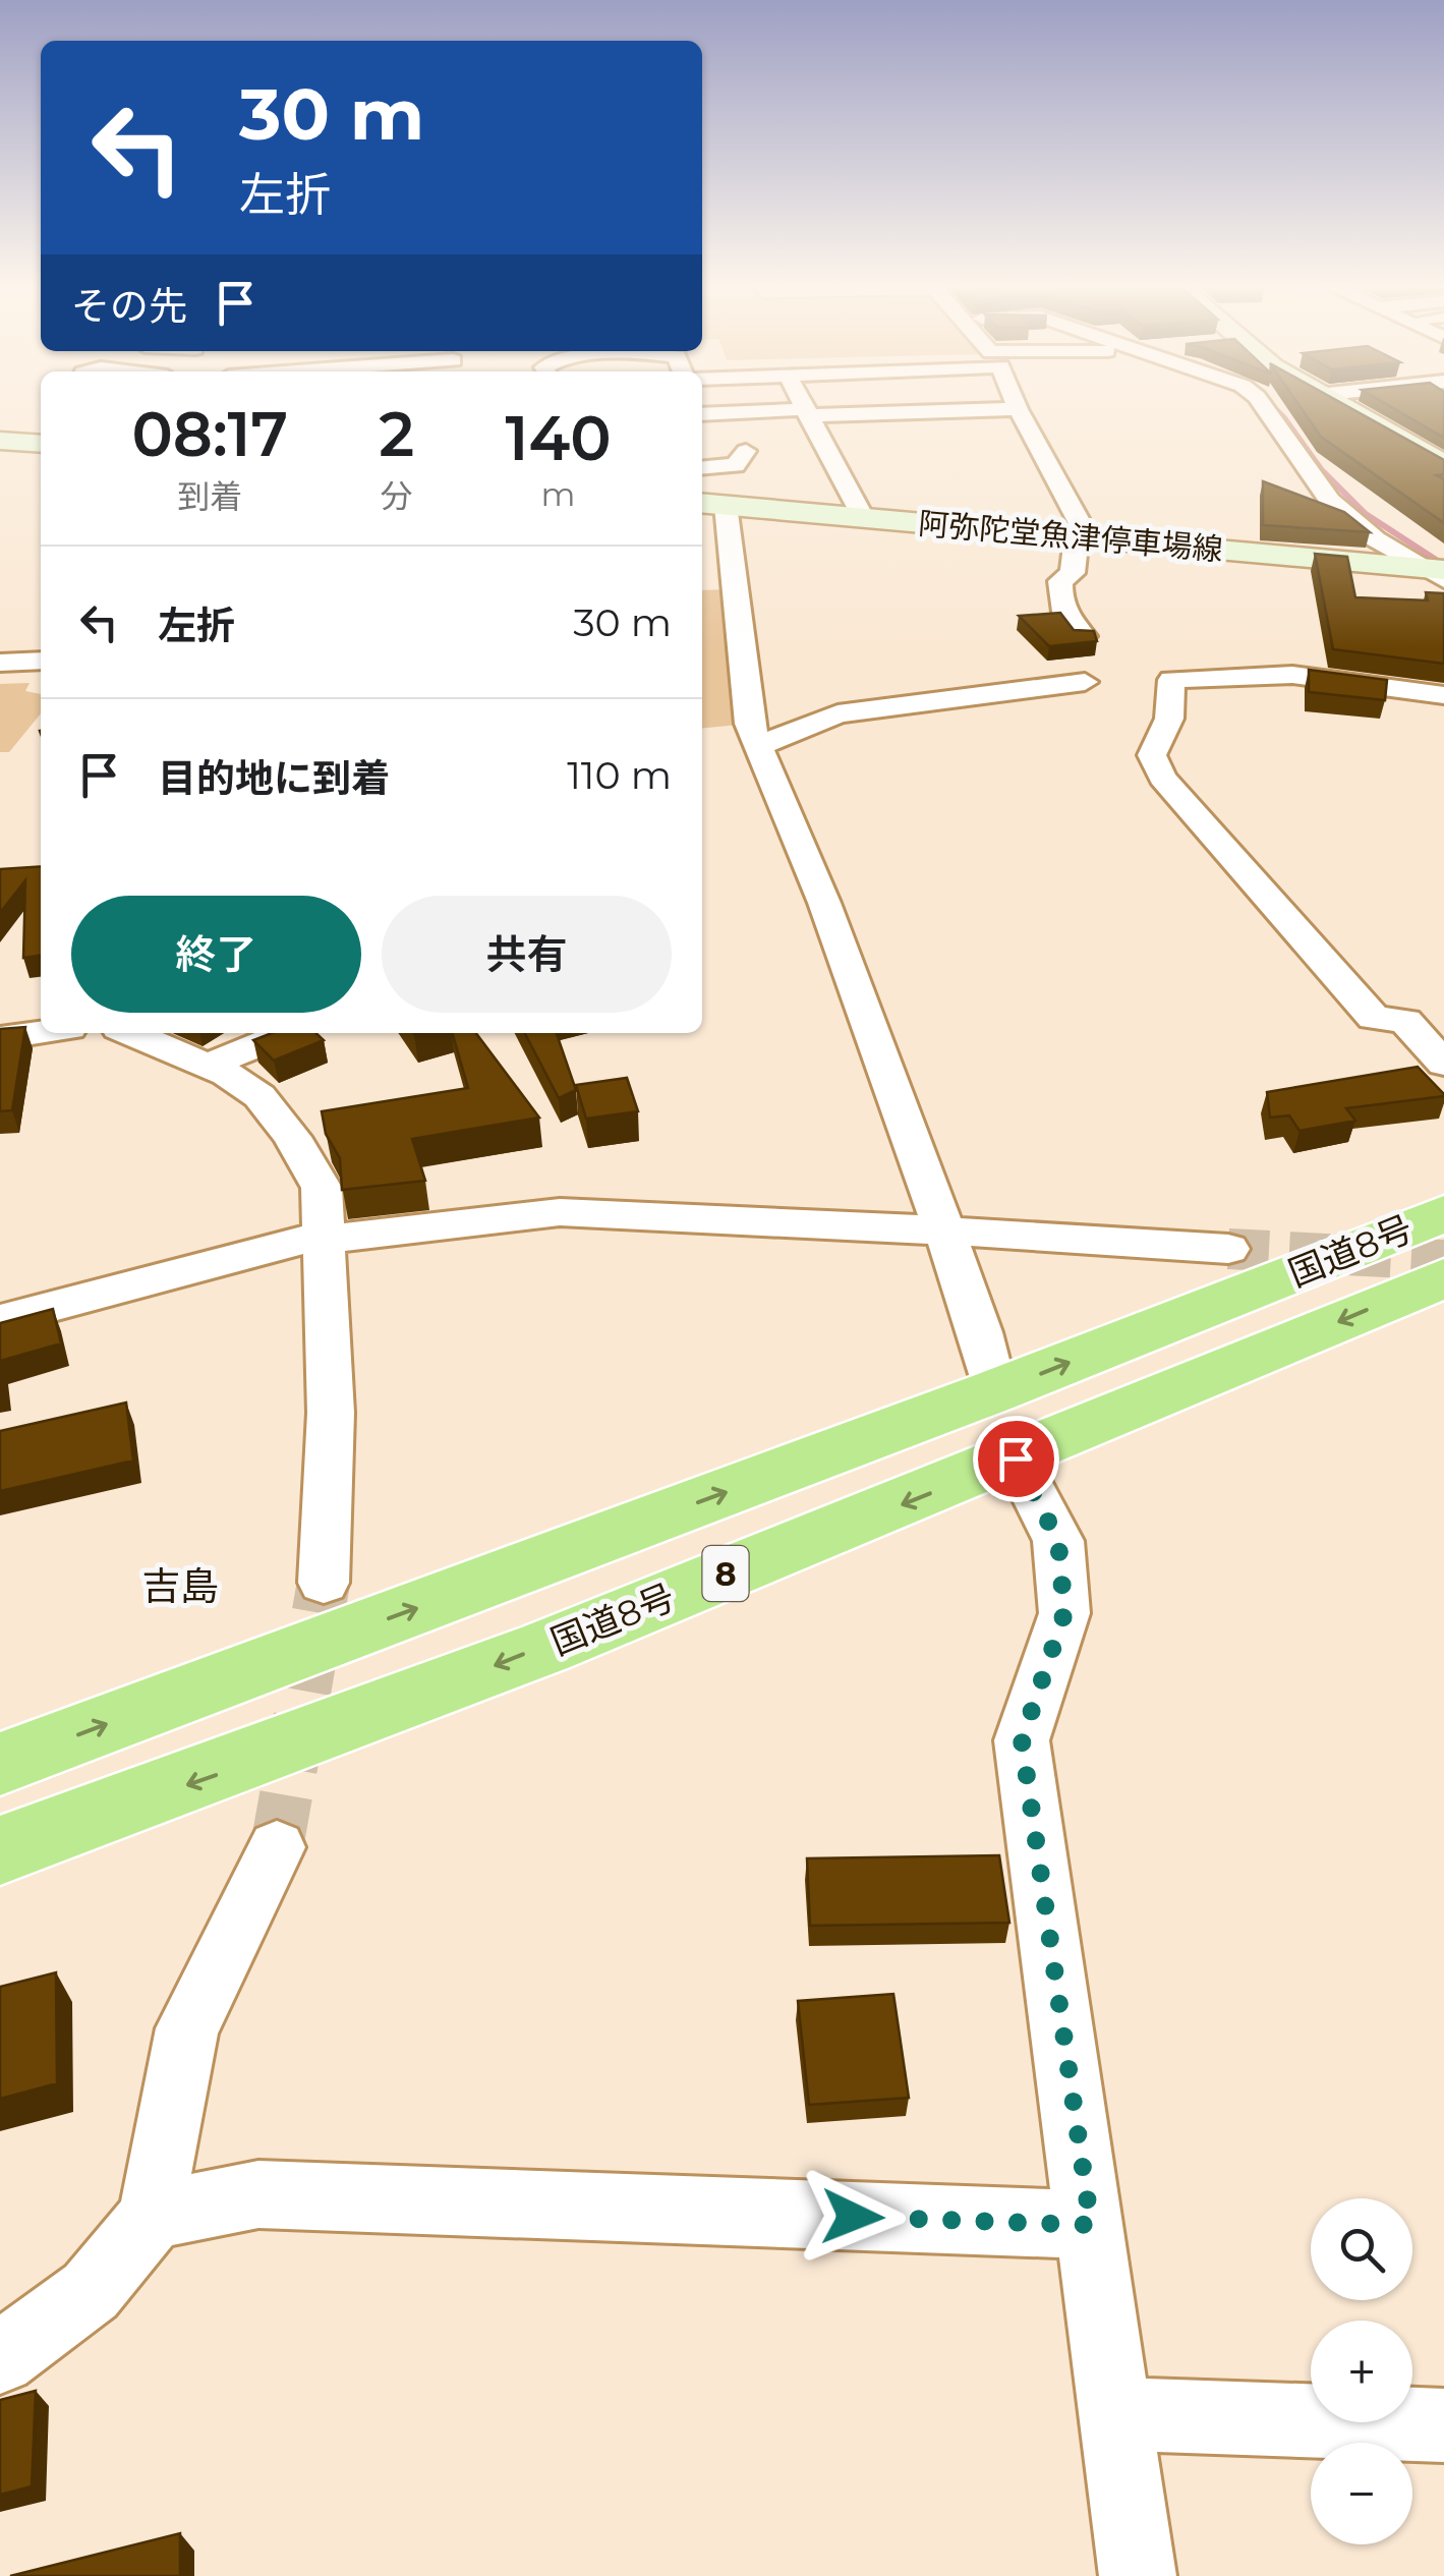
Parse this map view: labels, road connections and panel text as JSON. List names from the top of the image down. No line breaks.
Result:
{"streets":{"highway":["国道8号","8"],"main road":["阿弥陀堂魚津停車場線"]},"districts":["吉島"],"page":{"turn":["30 m","左折"],"then":"その先","eta":["08:17","到着","2","分","140","m"],"list":[{"name":"左折","value":"30 m"},{"name":"目的地に到着","value":"110 m"}],"buttons":["終了","共有"],"map_buttons":["+","−"]}}
